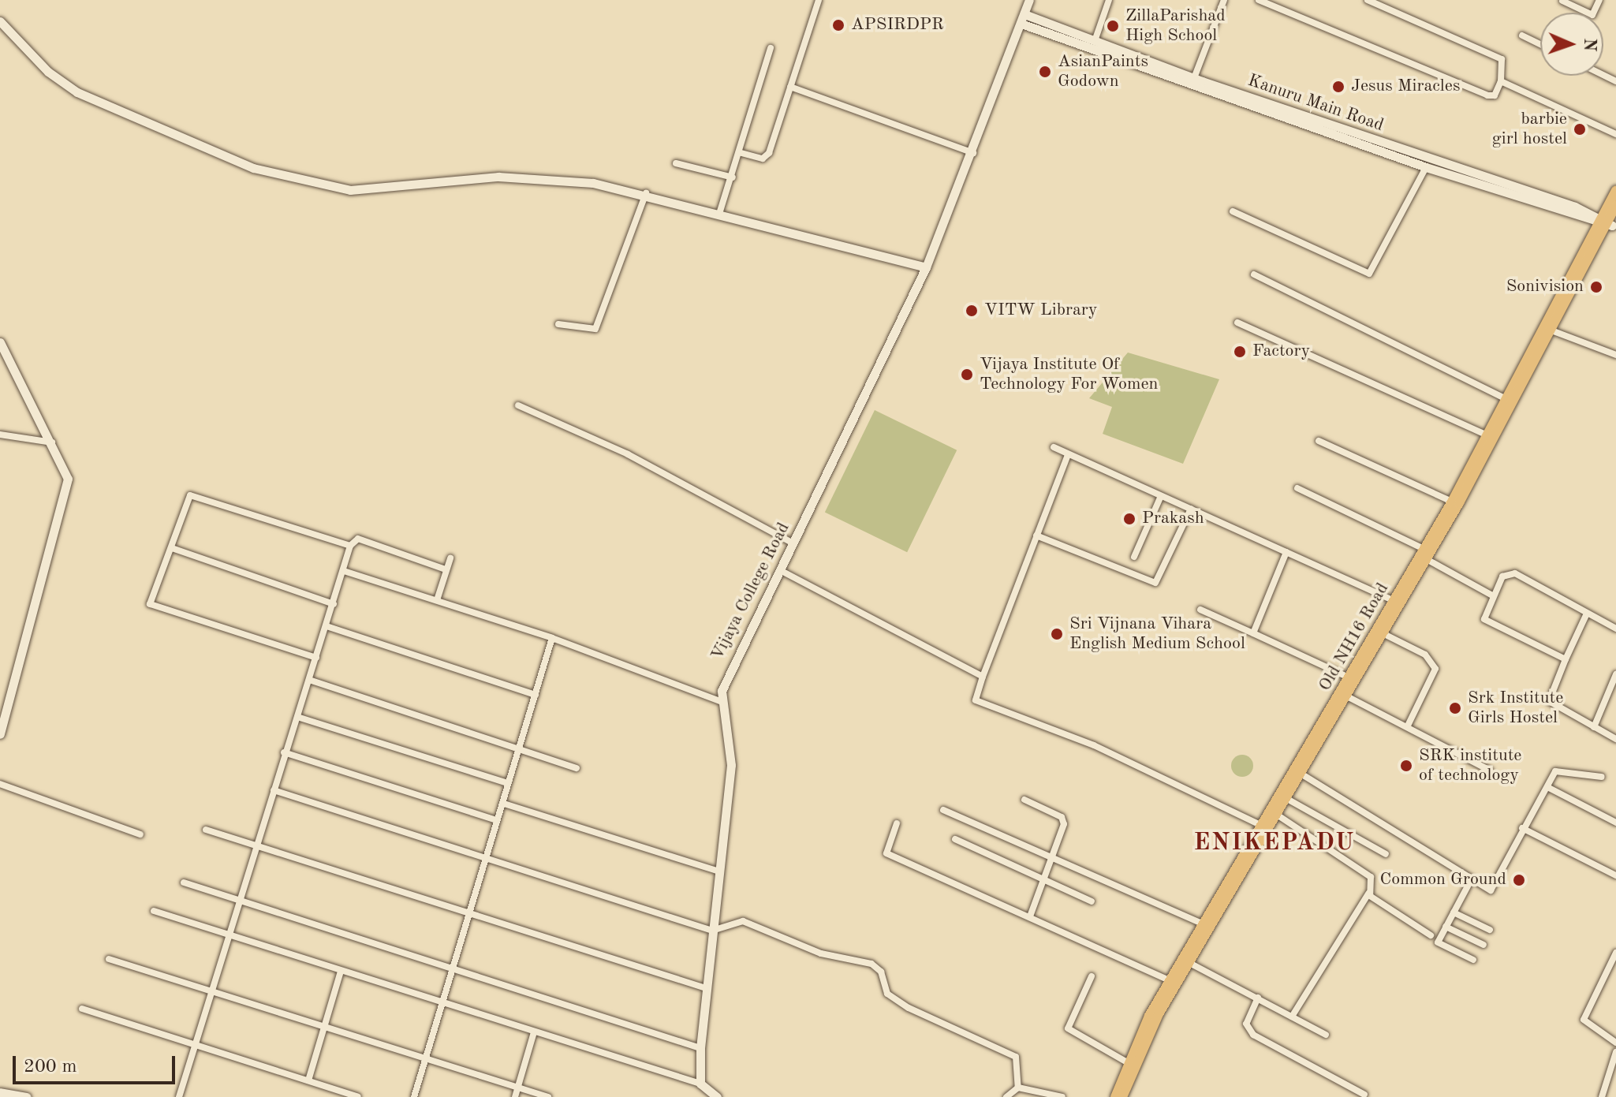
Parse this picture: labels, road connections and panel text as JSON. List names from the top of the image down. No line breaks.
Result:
{"streets":{"main road":["Kanuru Main Road","Vijaya College Road","Old NH16 Road"]},"crossings":[["Kanuru Main Road","Old NH16 Road"]],"districts":["ENIKEPADU"],"places":["APSIRDPR","ZillaParishad High School","AsianPaints Godown","Jesus Miracles","barbie girl hostel","Sonivision","VITW Library","Factory","Vijaya Institute Of Technology For Women","Prakash","Sri Vijnana Vihara English Medium School","Srk Institute Girls Hostel","SRK institute of technology","Common Ground"],"scale_bar":"200 m","north":"right"}
